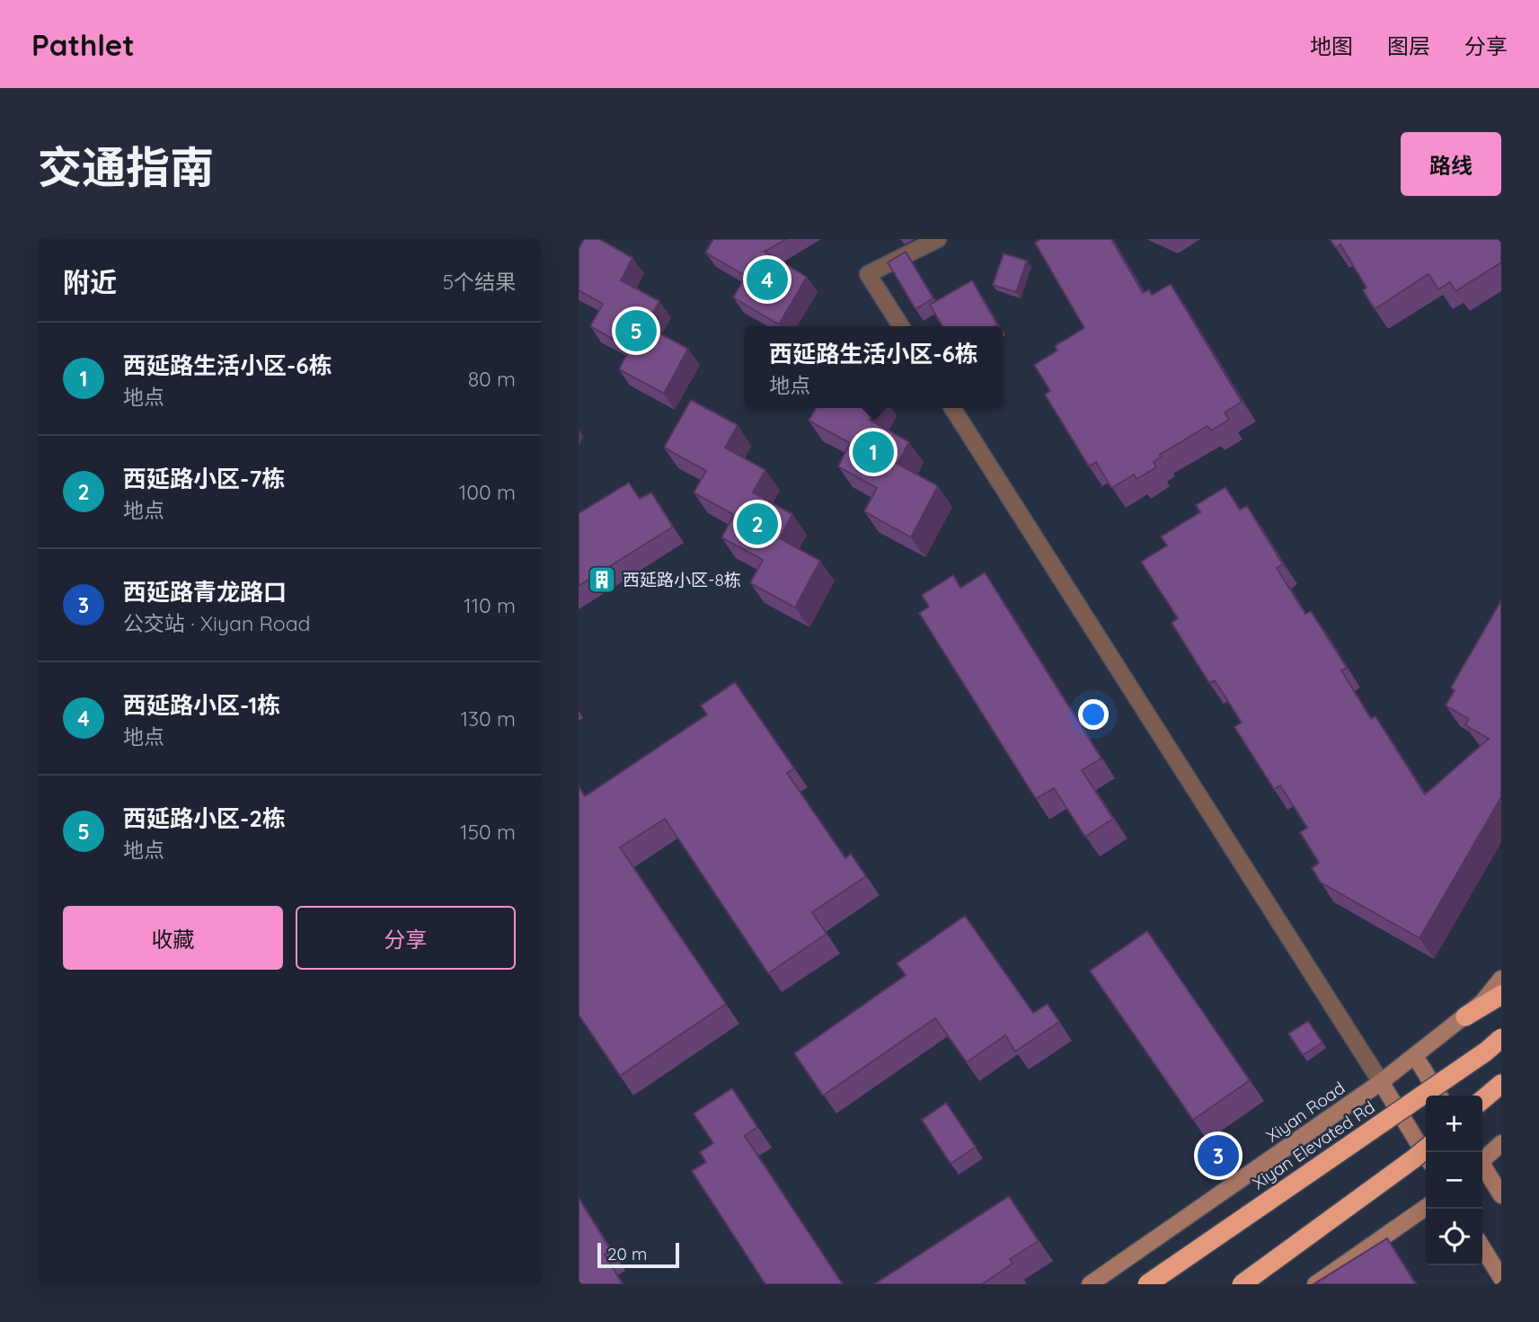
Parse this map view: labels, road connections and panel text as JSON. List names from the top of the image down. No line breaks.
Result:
{"streets":{"highway":["Xiyan Elevated Rd"],"main road":["Xiyan Road"]},"places":{"building":["西延路小区-8栋"]},"scale_bar":"20 m","page":{"header":"Pathlet","nav":["地图","图层","分享"],"title":"交通指南","buttons":["路线",["收藏","分享"]],"heading":["附近","5个结果"],"pins":["4","5","1","2","3"],"list":[{"mark":"1","name":"西延路生活小区-6栋","note":"地点","value":"80 m"},{"mark":"2","name":"西延路小区-7栋","note":"地点","value":"100 m"},{"mark":"3","name":"西延路青龙路口","note":"公交站 · Xiyan Road","value":"110 m"},{"mark":"4","name":"西延路小区-1栋","note":"地点","value":"130 m"},{"mark":"5","name":"西延路小区-2栋","note":"地点","value":"150 m"}],"popup":["西延路生活小区-6栋","地点"],"map_buttons":["+","−"],"scale":"20 m"}}
